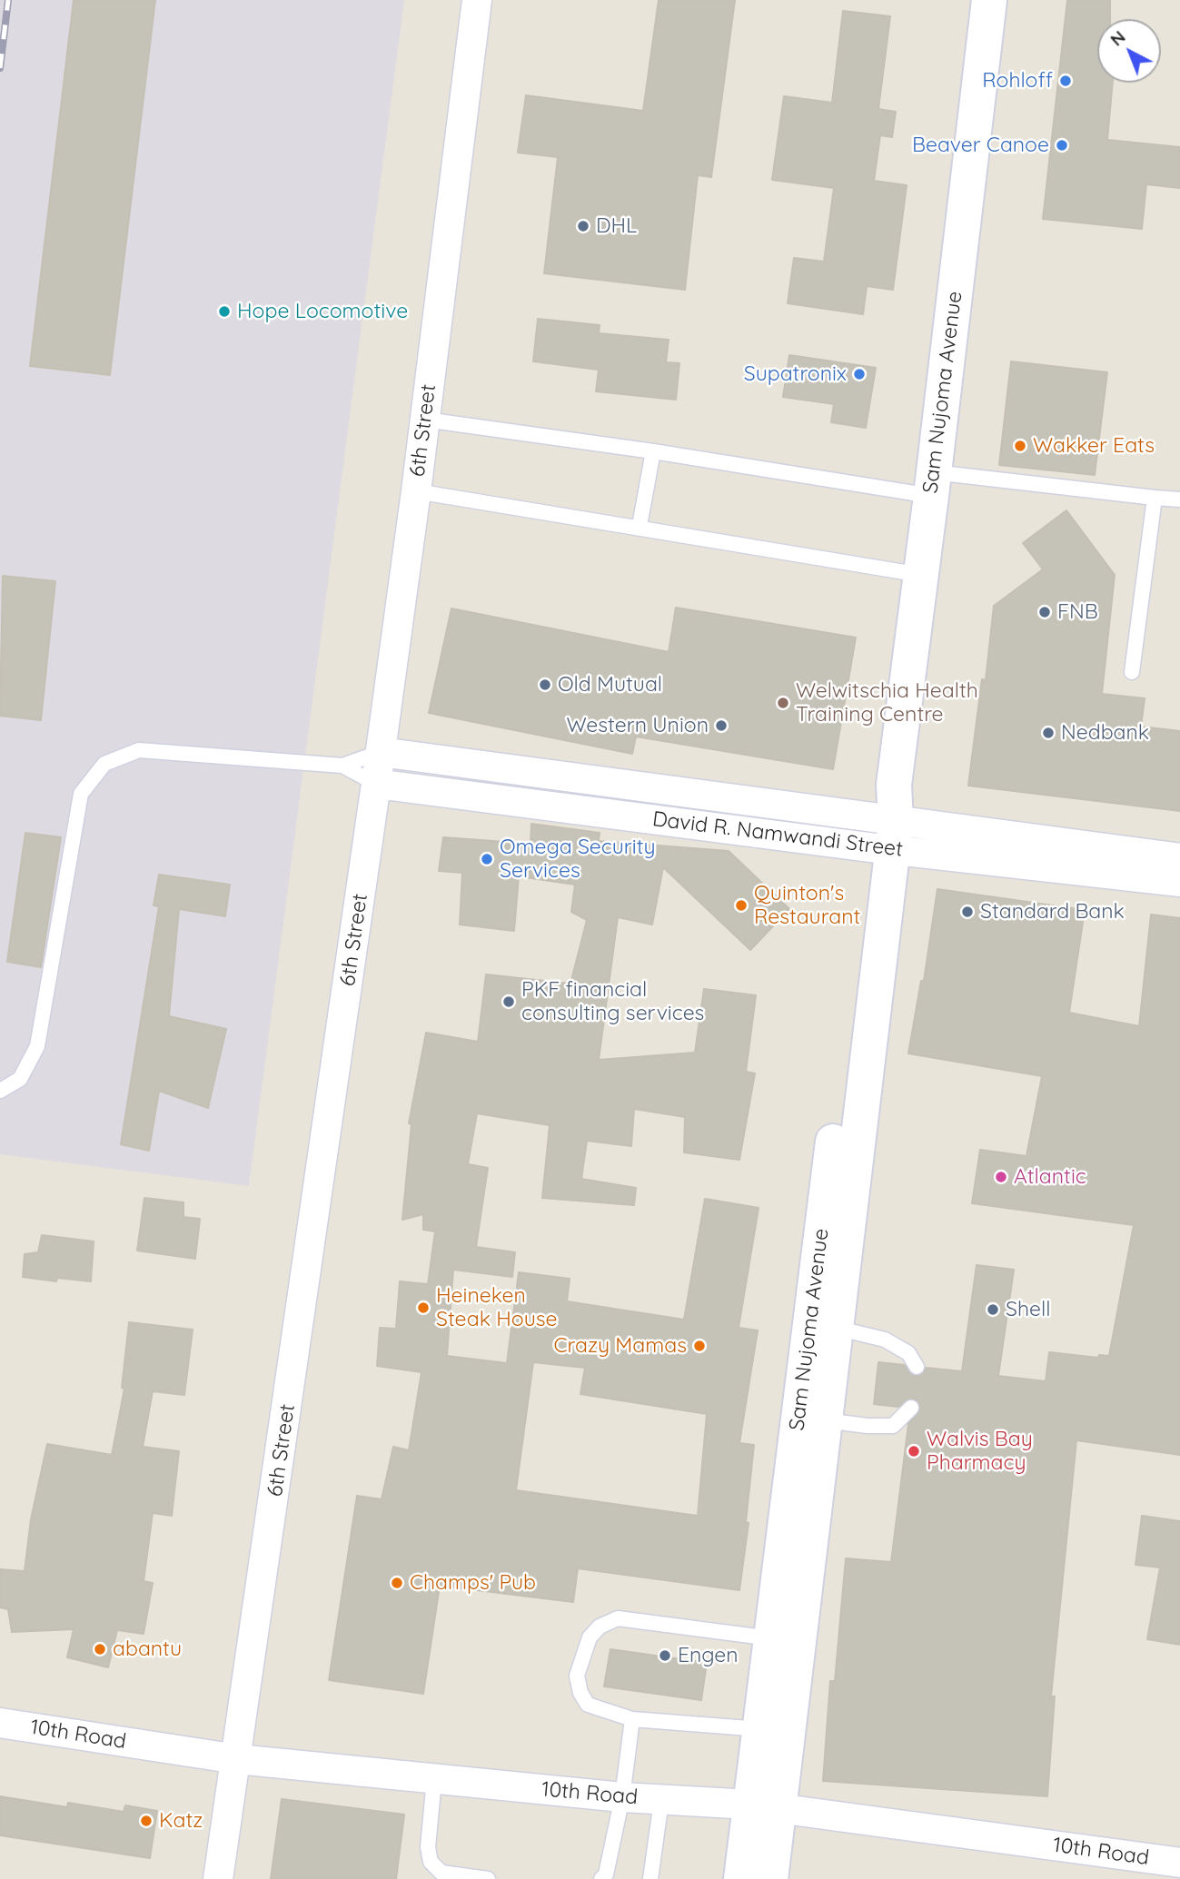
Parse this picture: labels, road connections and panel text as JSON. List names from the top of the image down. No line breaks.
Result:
{"streets":{"main road":["Sam Nujoma Avenue"],"street":["6th Street","David R. Namwandi Street","10th Road"]},"crossings":[["Sam Nujoma Avenue","David R. Namwandi Street"],["Sam Nujoma Avenue","10th Road"],["6th Street","David R. Namwandi Street"],["6th Street","10th Road"]],"places":["Rohloff","Beaver Canoe","DHL","Hope Locomotive","Supatronix","Wakker Eats","FNB","Old Mutual","Welwitschia Health Training Centre","Western Union","Nedbank","Omega Security Services","Quinton's Restaurant","Standard Bank","PKF financial consulting services","Atlantic","Heineken Steak House","Shell","Crazy Mamas","Walvis Bay Pharmacy","Champs' Pub","abantu","Engen","Katz"],"north":"top left"}
